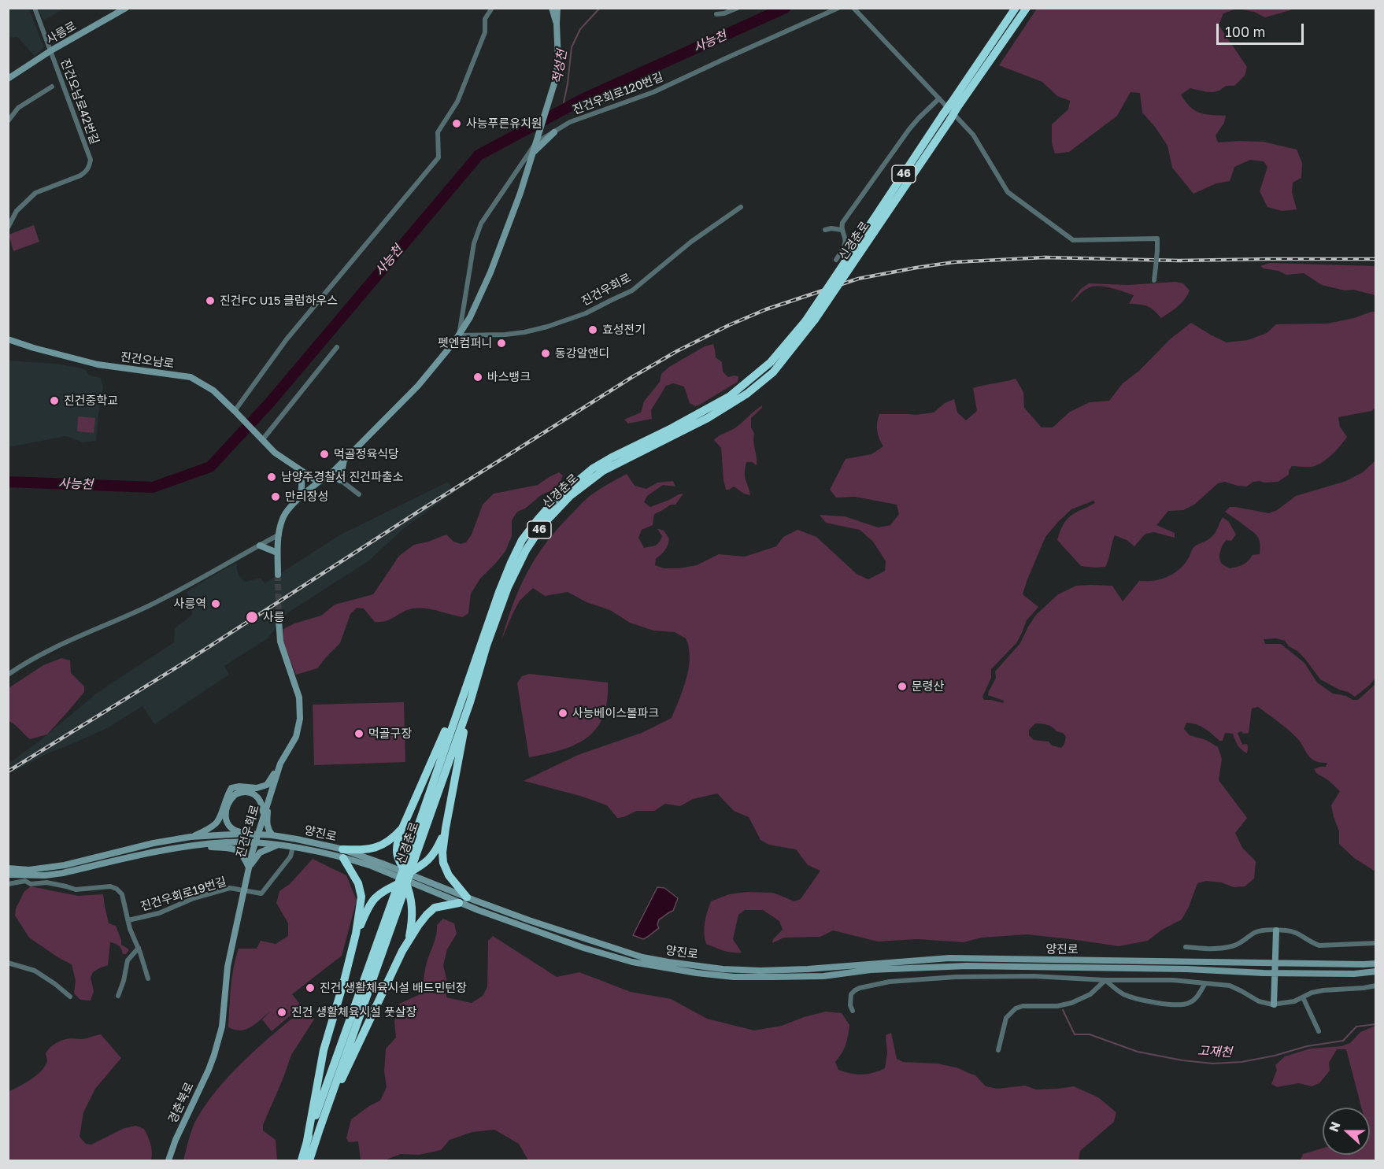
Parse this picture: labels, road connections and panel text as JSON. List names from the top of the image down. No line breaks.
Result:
{"streets":{"highway":["46","신경춘로"],"main road":["사릉로","진건우회로","진건오남로","양진로","경춘북로"],"street":["진건우회로120번길","진건오남로42번길","진건우회로19번길"]},"crossings":[["사릉로","진건오남로42번길"],["진건우회로","양진로"],["진건우회로","진건우회로19번길"],["진건우회로","경춘북로"],["양진로","진건우회로19번길"]],"water":["사능천","적성천","고재천"],"places":["사능푸른유치원","진건FC U15 클럽하우스","효성전기","펫엔컴퍼니","동강알앤디","바스뱅크","진건중학교","먹골정육식당","남양주경찰서 진건파출소","만리장성","사릉역","사릉","문령산","사능베이스볼파크","먹골구장","진건 생활체육시설 배드민턴장","진건 생활체육시설 풋살장"],"scale_bar":"100 m","north":"left"}
